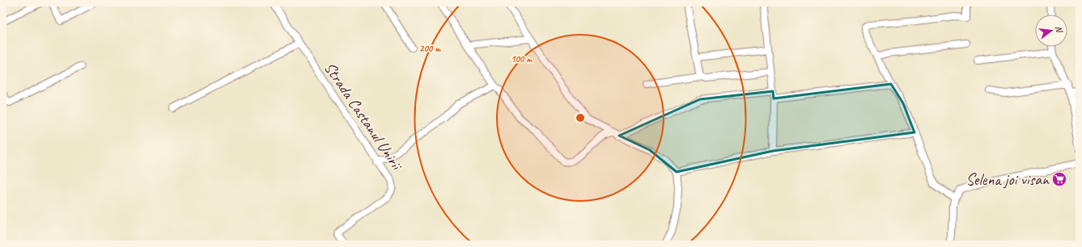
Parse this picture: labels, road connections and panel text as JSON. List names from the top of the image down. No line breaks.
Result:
{"streets":{"street":["Strada Castanul Unirii"]},"places":{"supermarket":["Selena joi visan"]},"north":"right","rings":["200 m","100 m"]}
